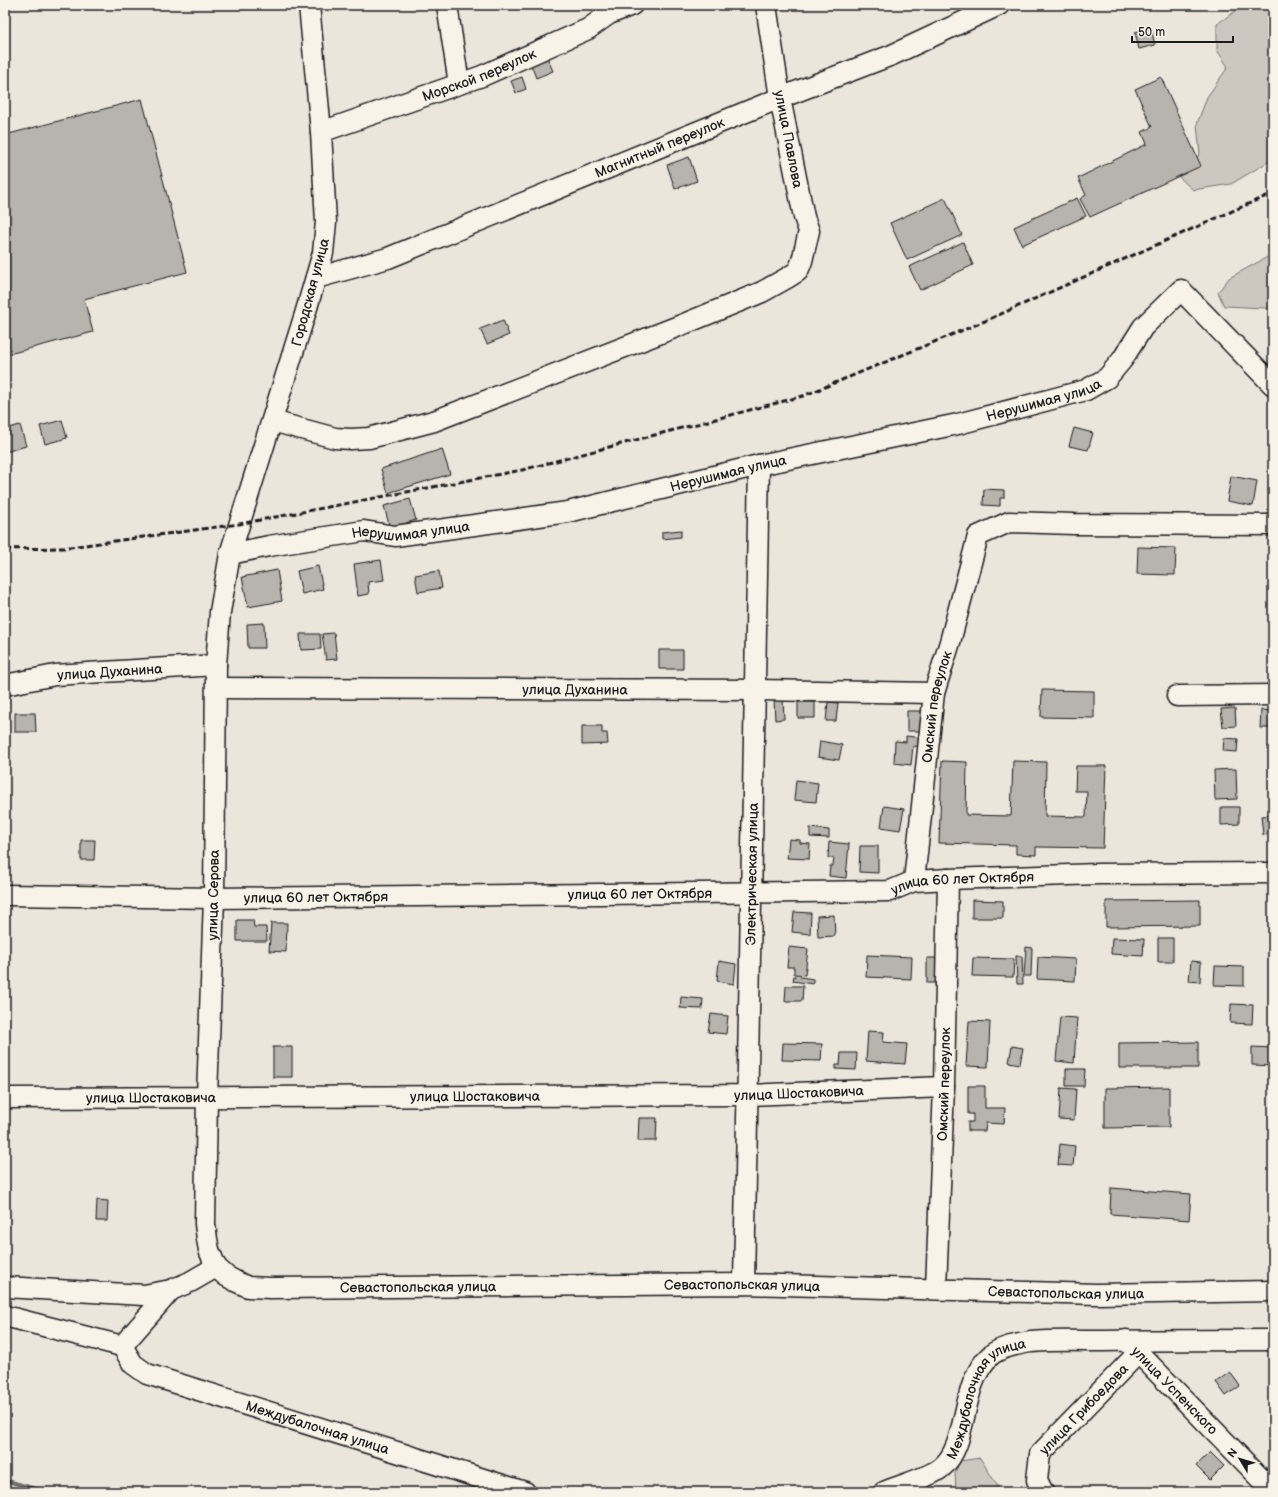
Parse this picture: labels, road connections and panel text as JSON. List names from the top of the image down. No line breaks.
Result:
{"streets":{"street":["Морской переулок","улица Павлова","Магнитный переулок","Городская улица","Нерушимая улица","улица Духанина","Омский переулок","Электрическая улица","улица 60 лет Октября","улица Серова","улица Шостаковича","Севастопольская улица","улица Успенского","Междубалочная улица","улица Грибоедова"]},"crossings":[["Морской переулок","Городская улица"],["улица Павлова","Магнитный переулок"],["улица Павлова","Городская улица"],["Магнитный переулок","Городская улица"],["Городская улица","улица Серова"],["Нерушимая улица","Электрическая улица"],["Нерушимая улица","улица Серова"],["улица Духанина","Омский переулок"],["улица Духанина","Электрическая улица"],["улица Духанина","улица Серова"],["Омский переулок","улица 60 лет Октября"],["Омский переулок","улица Шостаковича"],["Омский переулок","Севастопольская улица"],["Электрическая улица","улица 60 лет Октября"],["Электрическая улица","улица Шостаковича"],["Электрическая улица","Севастопольская улица"],["улица 60 лет Октября","улица Серова"],["улица Серова","улица Шостаковича"],["улица Серова","Севастопольская улица"],["улица Успенского","Междубалочная улица"],["улица Успенского","улица Грибоедова"],["Междубалочная улица","улица Грибоедова"]],"scale_bar":"50 m","north":"top left"}
